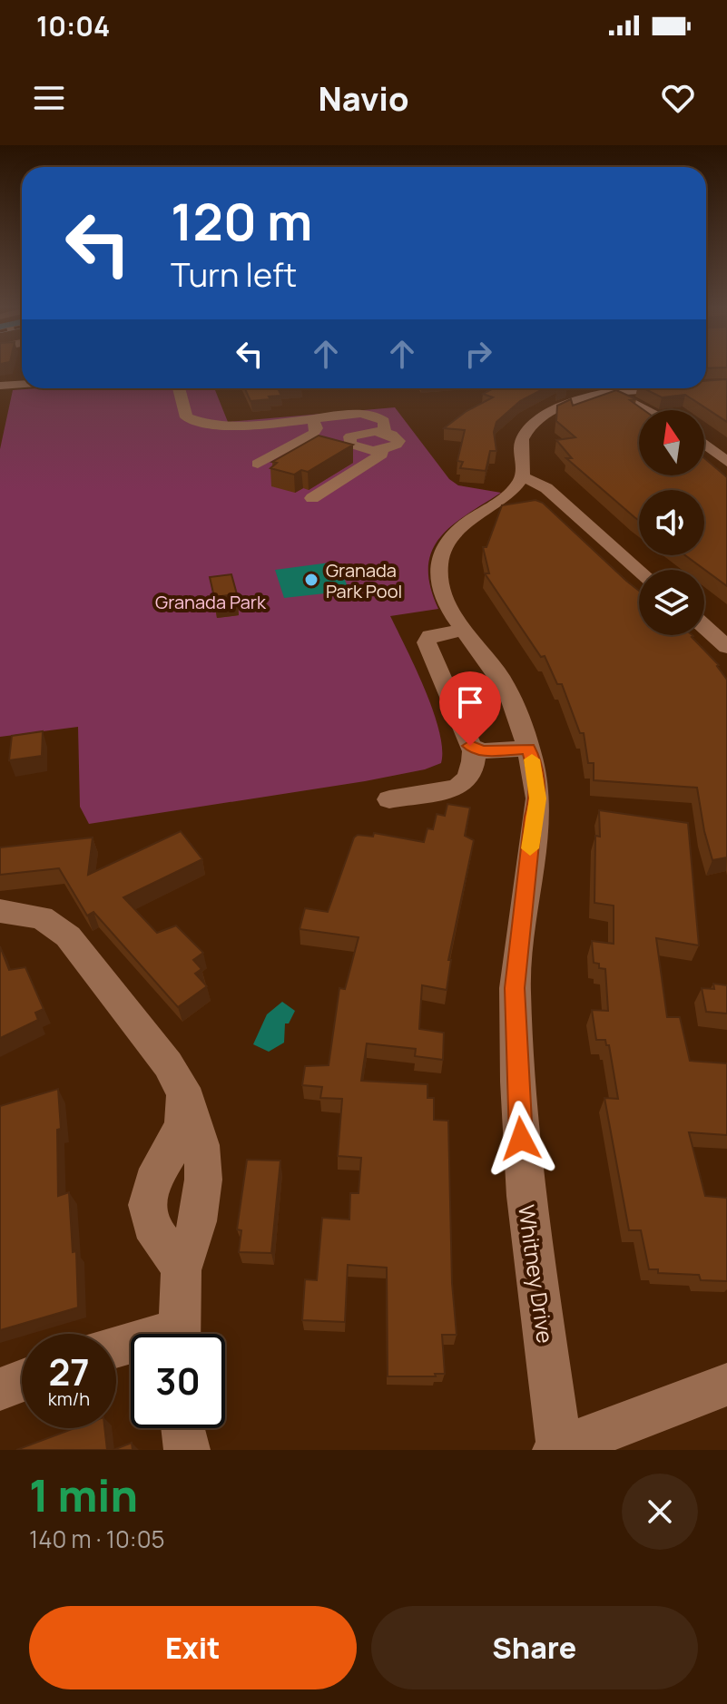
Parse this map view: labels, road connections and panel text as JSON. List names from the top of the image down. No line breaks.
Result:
{"streets":{"street":["Whitney Drive"]},"parks":["Granada Park"],"places":["Granada Park Pool"],"north":"top","page":{"status":"10:04","header":"Navio","turn":["120 m","Turn left"],"speed":"27 km/h","limit":"30","heading":["1 min","140 m · 10:05"],"buttons":["Exit","Share"]}}
